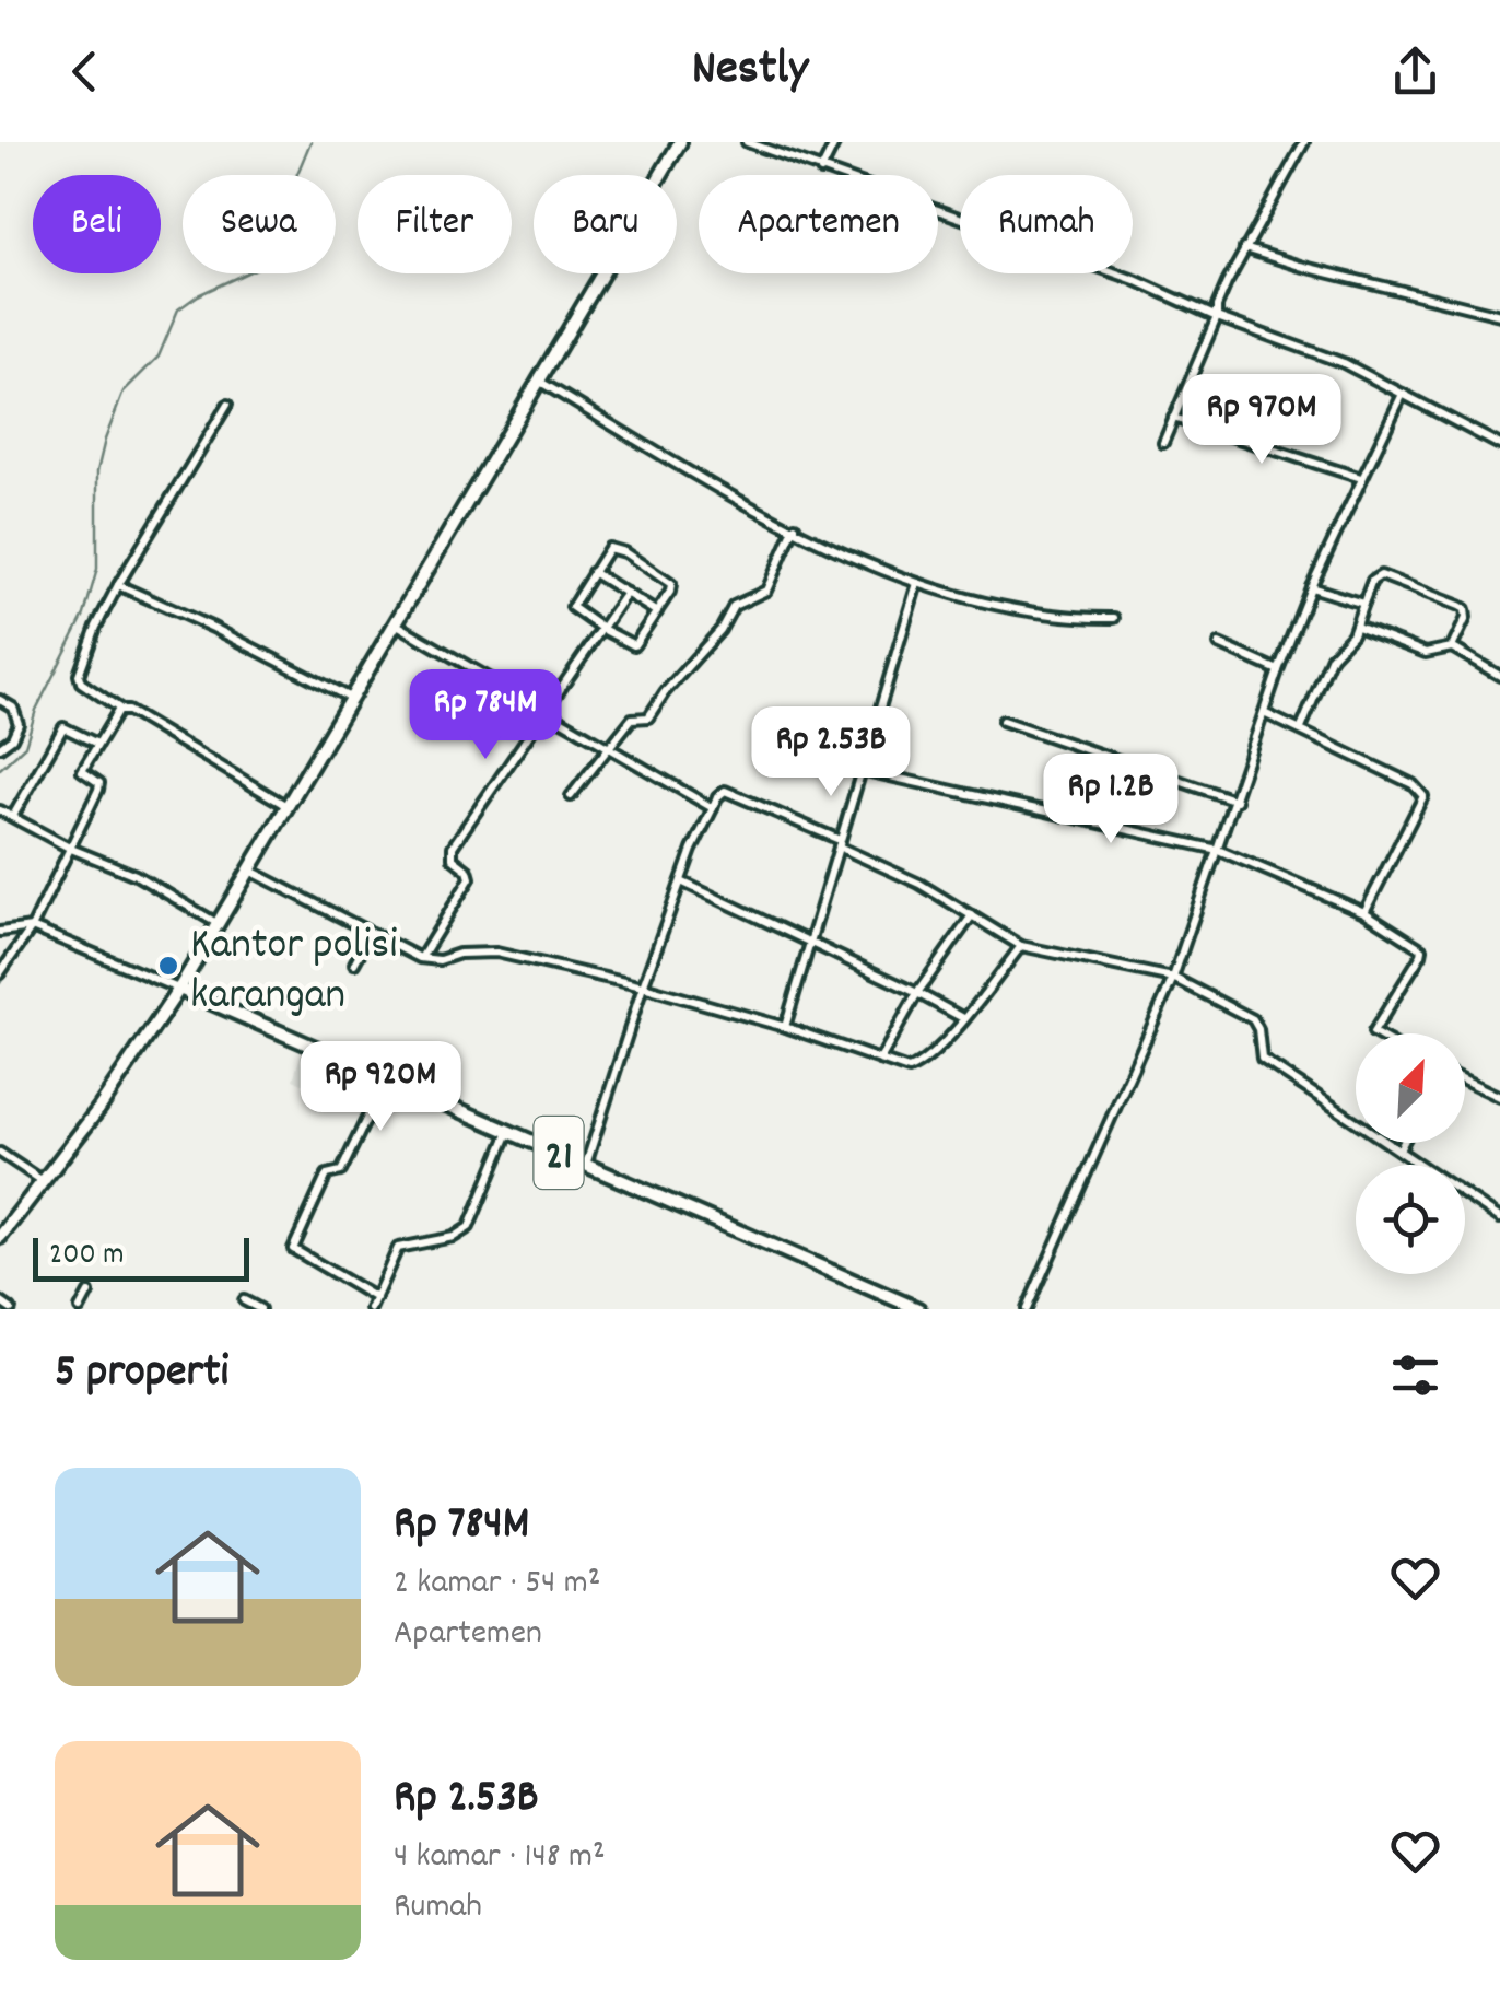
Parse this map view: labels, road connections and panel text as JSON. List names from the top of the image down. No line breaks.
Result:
{"streets":{"highway":["21"]},"places":["Kantor polisi karangan"],"scale_bar":"200 m","north":"top right","page":{"header":"Nestly","chip":["Beli","Sewa","Filter","Baru","Apartemen","Rumah"],"price":["Rp 970M","Rp 784M","Rp 2.53B","Rp 1.2B","Rp 920M"],"scale":"200 m","heading":"5 properti","list":[{"name":"Rp 784M","note":"2 kamar · 54 m² · Apartemen"},{"name":"Rp 2.53B","note":"4 kamar · 148 m² · Rumah"}]}}
